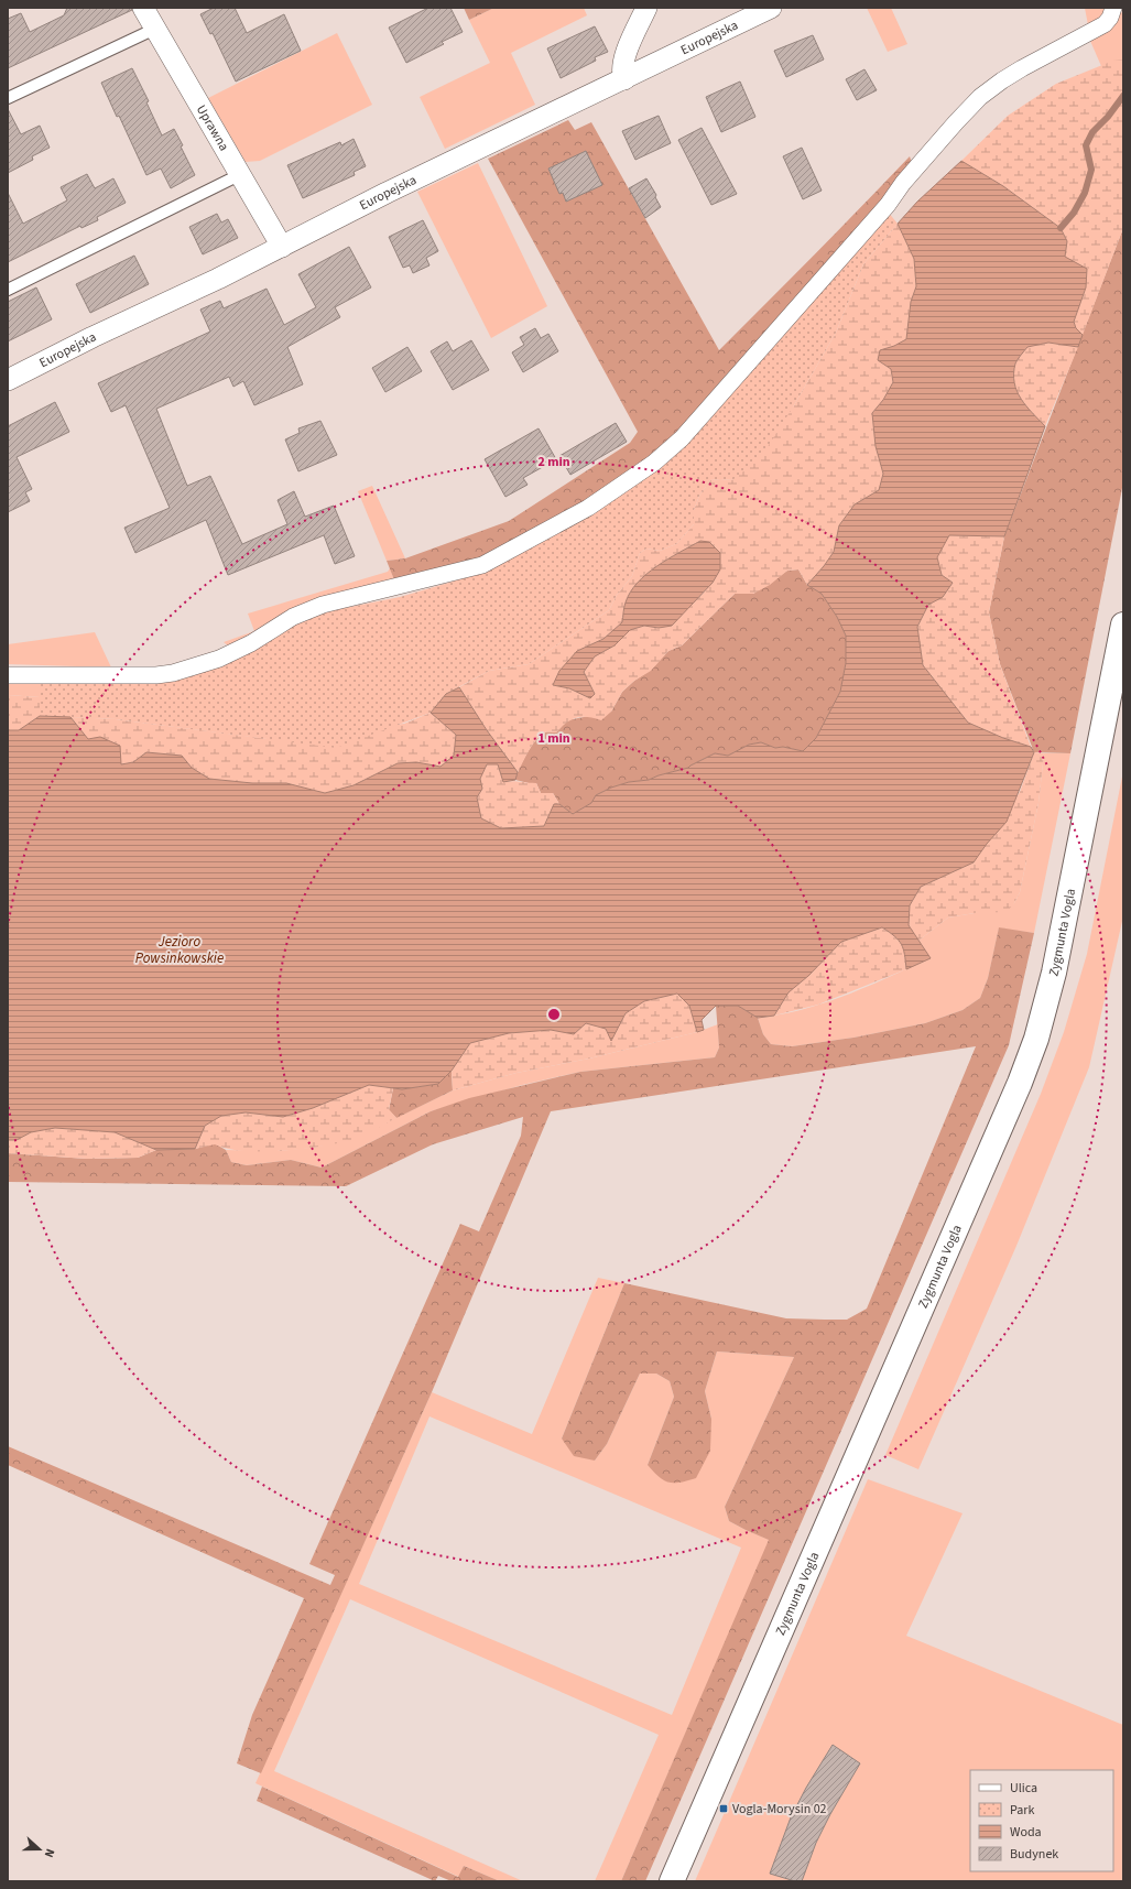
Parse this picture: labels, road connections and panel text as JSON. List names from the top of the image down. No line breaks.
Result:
{"streets":{"street":["Europejska","Uprawna","Zygmunta Vogla"]},"crossings":[["Europejska","Uprawna"]],"water":["Jezioro Powsinkowskie"],"places":{"transit":["Vogla-Morysin 02"]},"legend":["Ulica","Park","Woda","Budynek"],"north":"right","rings":["2 min","1 min"]}
